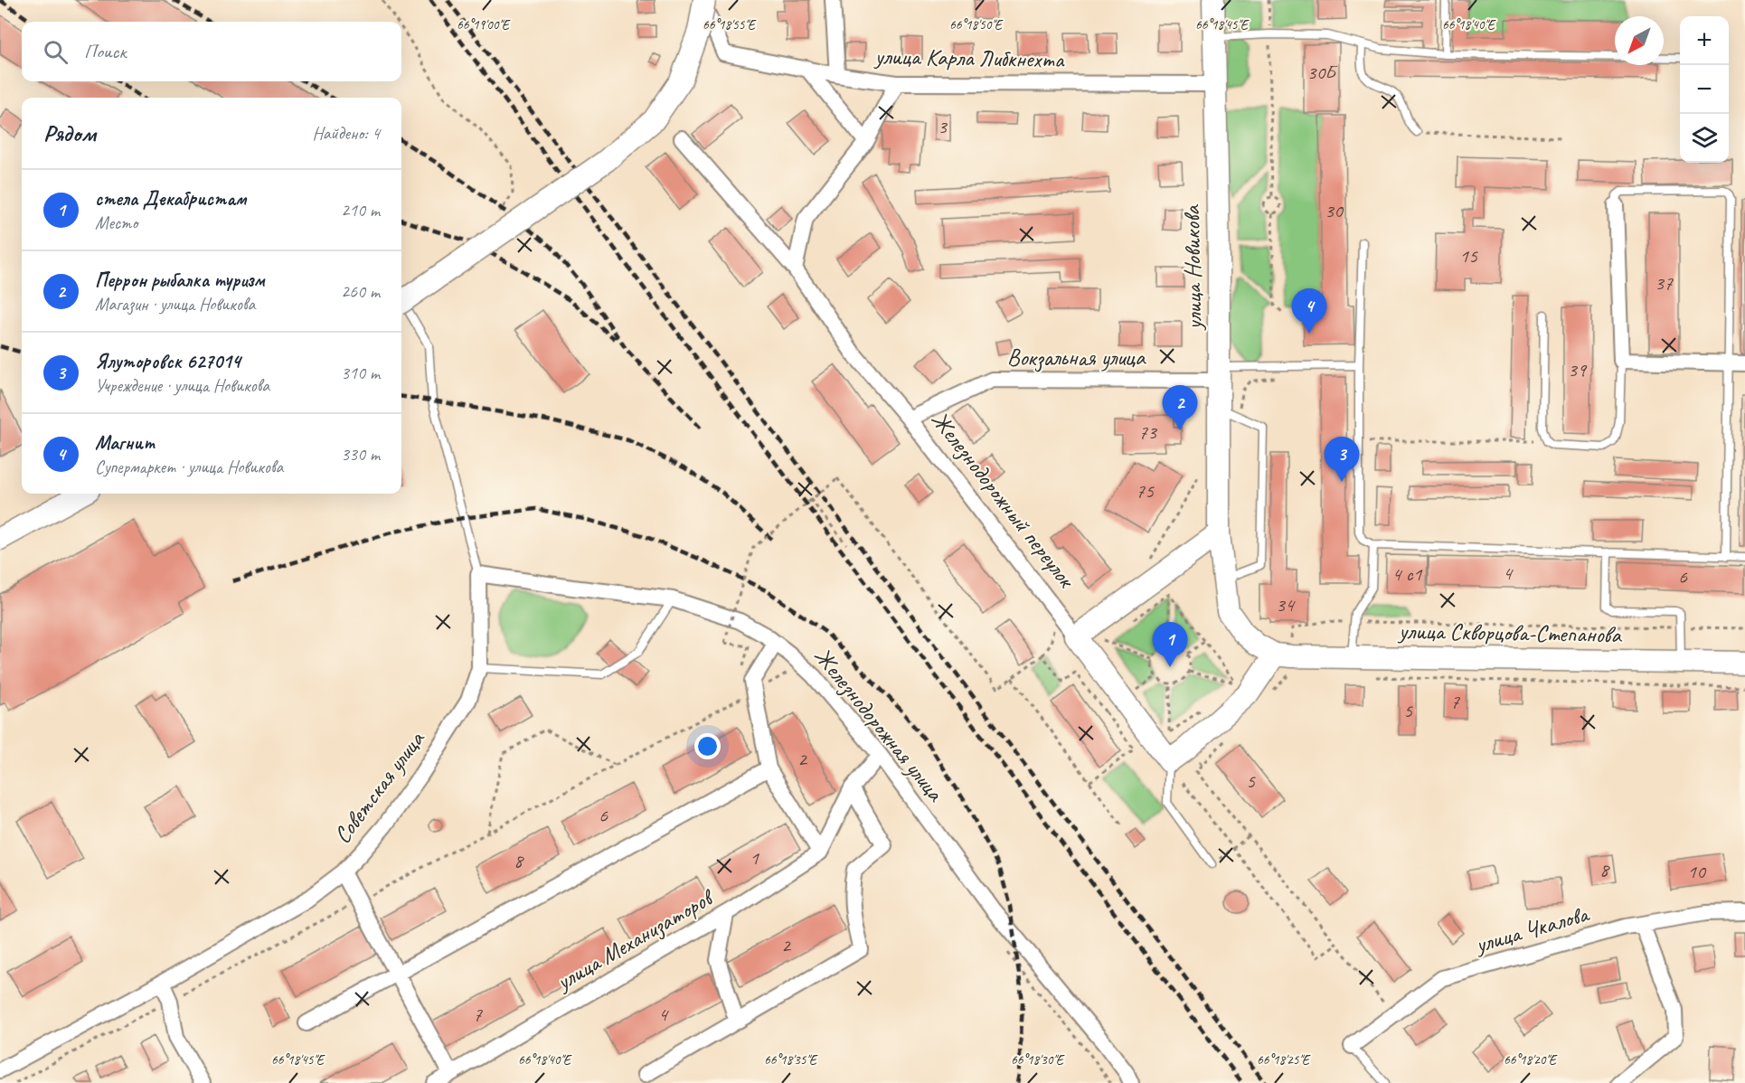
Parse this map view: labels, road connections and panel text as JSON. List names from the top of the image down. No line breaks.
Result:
{"streets":{"main road":["улица Новикова","Железнодорожный переулок","улица Скворцова-Степанова"],"street":["улица Карла Либкнехта","Вокзальная улица","Железнодорожная улица","Советская улица","улица Чкалова","улица Механизаторов"]},"crossings":[["улица Карла Либкнехта","улица Новикова"],["улица Новикова","Вокзальная улица"],["улица Новикова","улица Скворцова-Степанова"],["Вокзальная улица","Железнодорожный переулок"],["Железнодорожная улица","Советская улица"]],"house_numbers":["30Б","3","30","15","37","39","73","75","4","4 с1","6","34","7","5","2","5","6","1","8","8","10","2","7","4"],"north":"bottom left","page":{"map_buttons":["+","−"],"search":"Поиск","heading":["Рядом","Найдено: 4"],"list":[{"mark":"1","name":"стела Декабристам","note":"Место","value":"210 m"},{"mark":"2","name":"Перрон рыбалка туризм","note":"Магазин · улица Новикова","value":"260 m"},{"mark":"3","name":"Ялуторовск 627014","note":"Учреждение · улица Новикова","value":"310 m"},{"mark":"4","name":"Магнит","note":"Супермаркет · улица Новикова","value":"330 m"}],"pins":["4","2","3","1"]},"coordinates":["66°19'00\"E","66°18'55\"E","66°18'50\"E","66°18'45\"E","66°18'40\"E","66°18'35\"E","66°18'30\"E","66°18'25\"E","66°18'20\"E"]}
